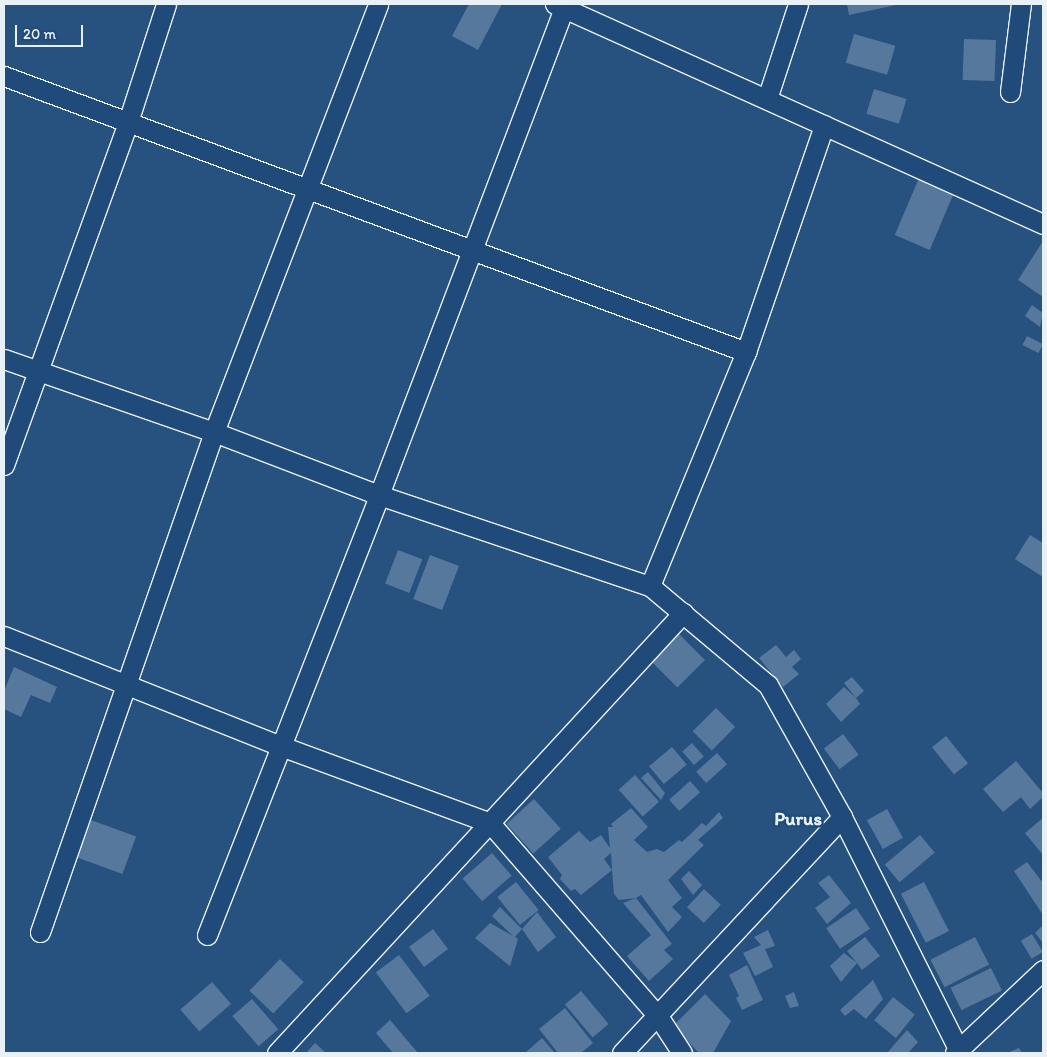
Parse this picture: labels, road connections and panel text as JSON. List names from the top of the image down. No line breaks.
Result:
{"districts":["Purus"],"scale_bar":"20 m"}
